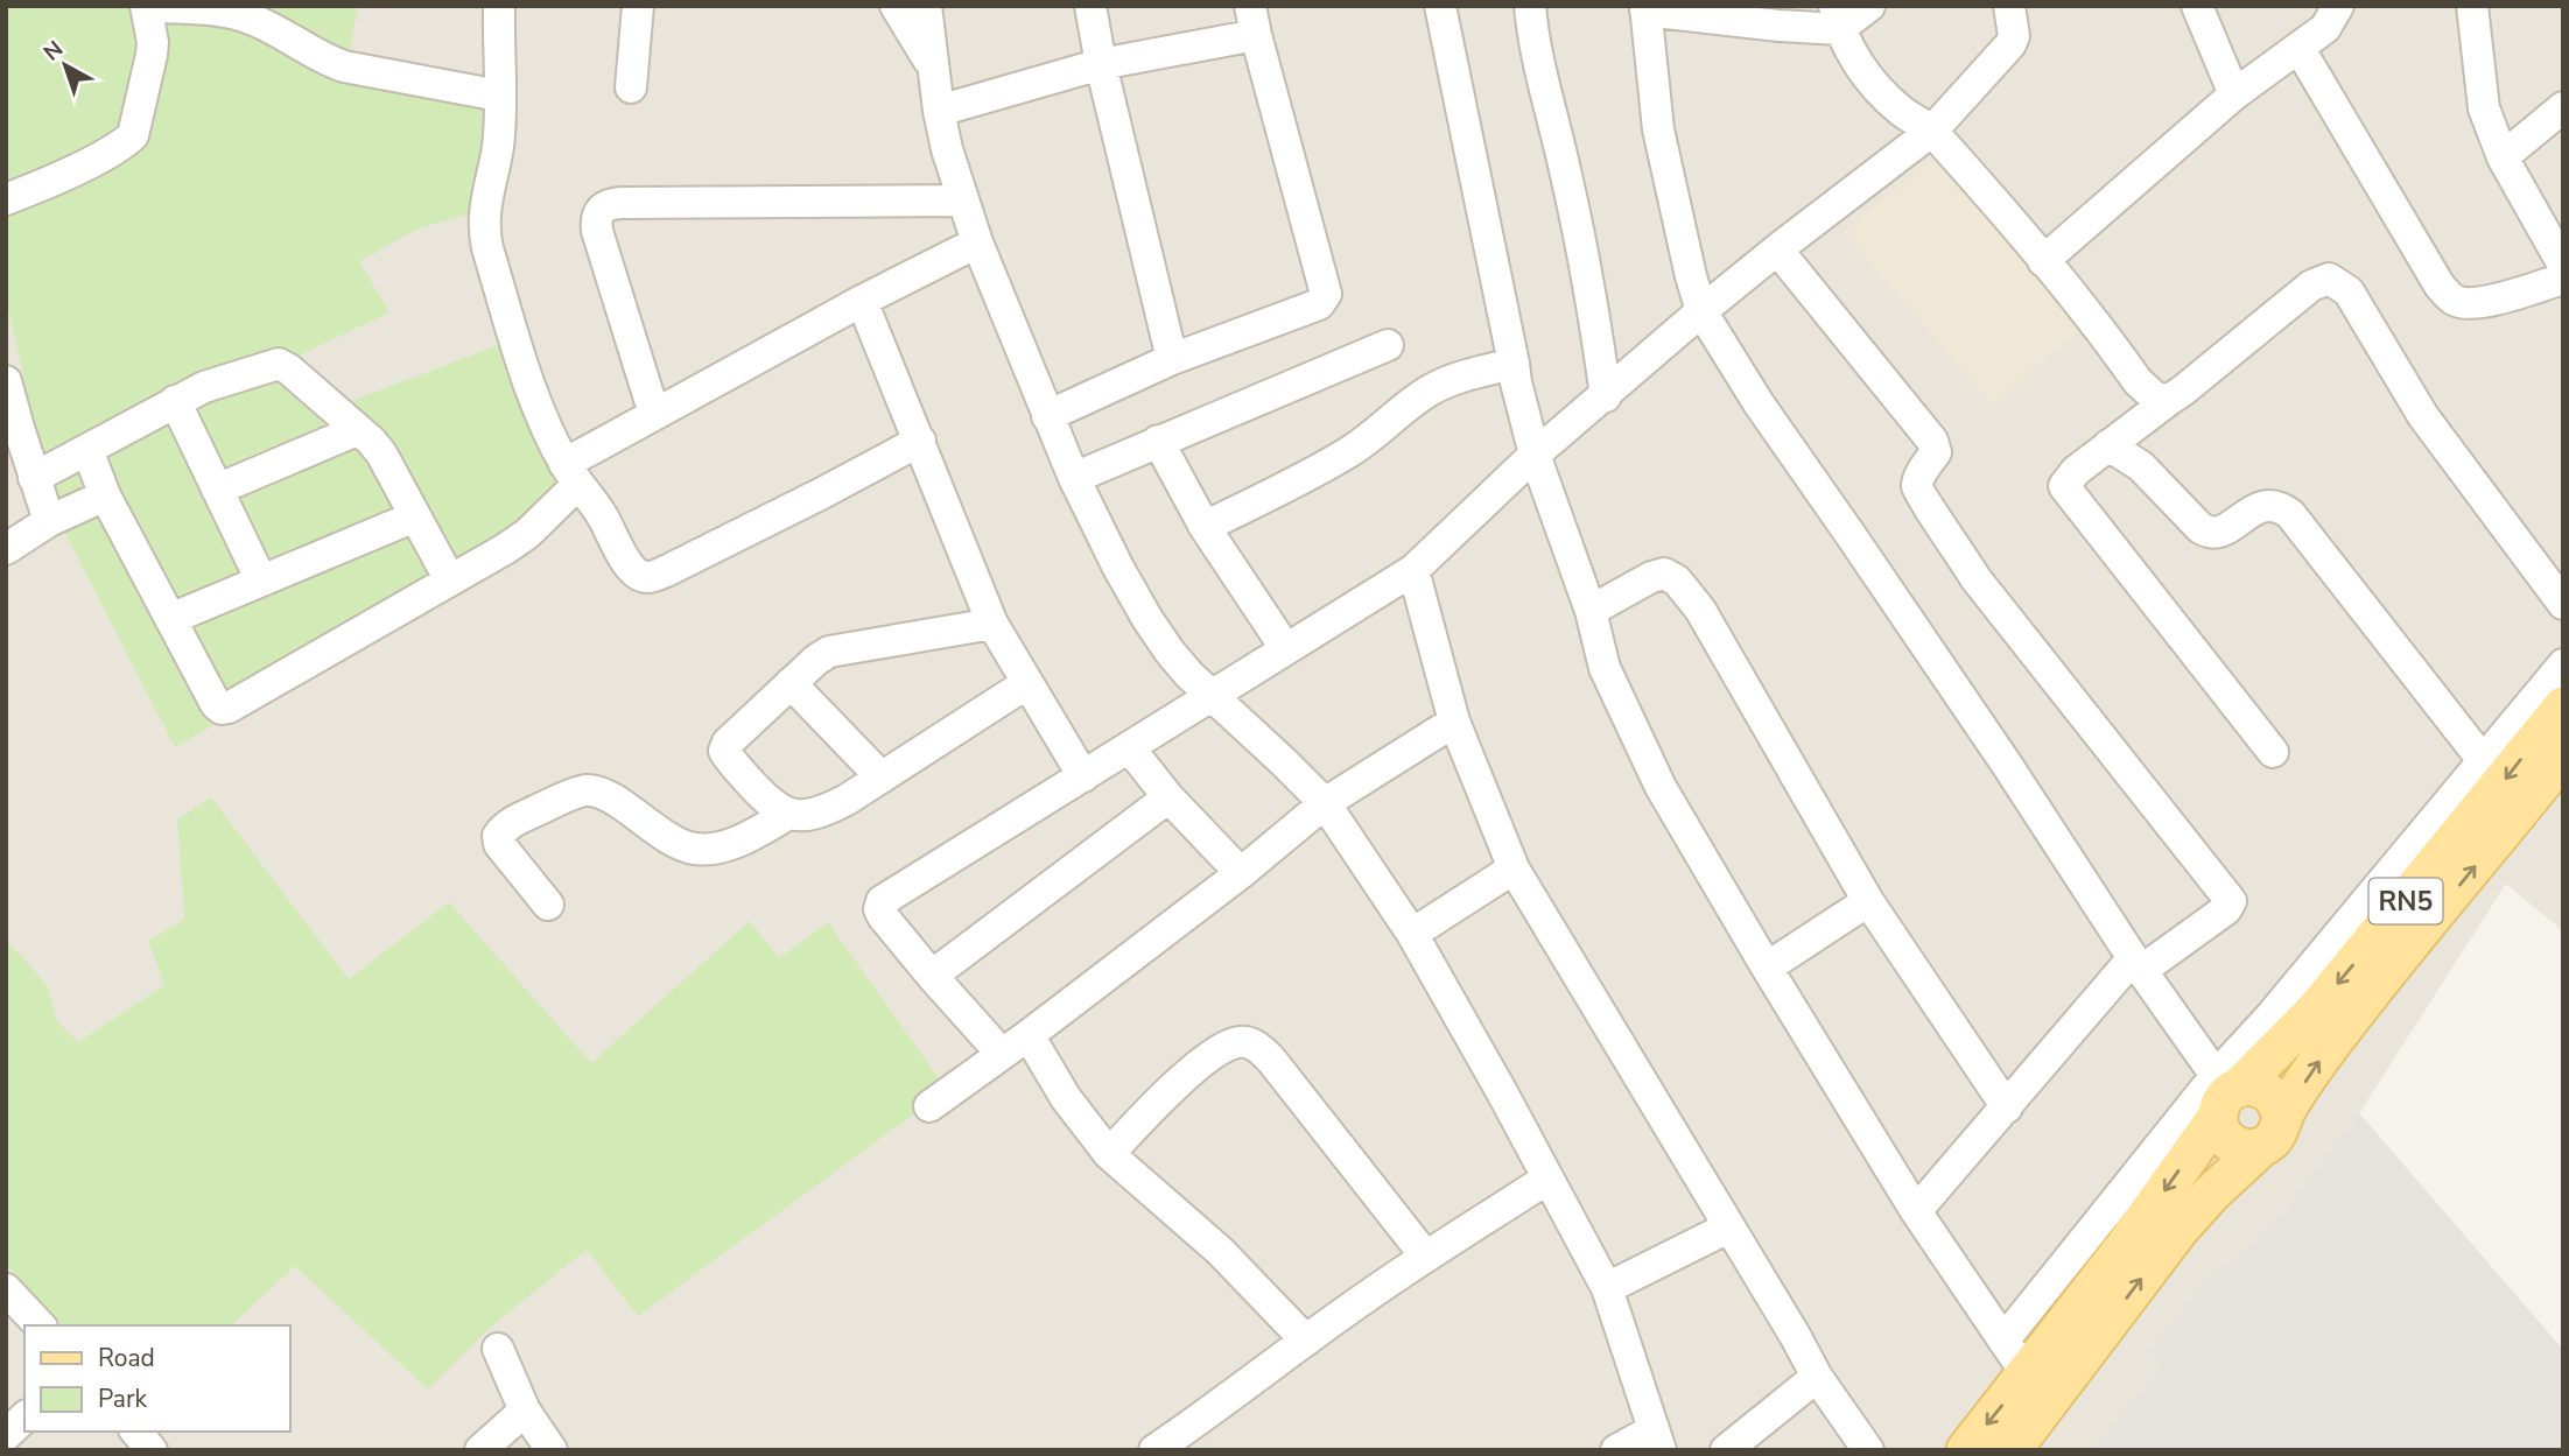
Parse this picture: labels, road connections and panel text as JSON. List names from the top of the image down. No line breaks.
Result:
{"streets":{"main road":["RN5"]},"legend":["Road","Park"],"north":"top left"}
